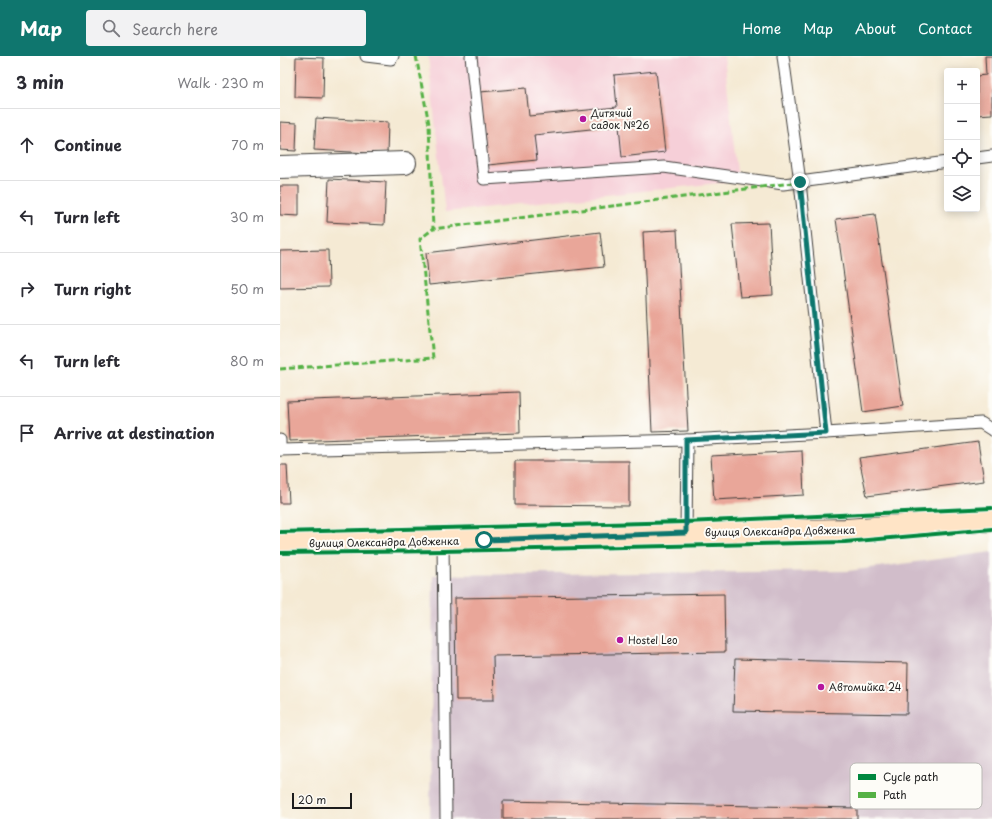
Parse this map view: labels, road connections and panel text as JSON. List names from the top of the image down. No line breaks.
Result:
{"streets":{"main road":["вулиця Олександра Довженка"]},"places":["Дитячий садок №26","Hostel Leo","Автомийка 24"],"legend":["Cycle path","Path"],"scale_bar":"20 m","page":{"header":"Map","search":"Search here","nav":["Home","Map","About","Contact"],"heading":["3 min","Walk · 230 m"],"map_buttons":["+","−"],"list":[["Continue","70 m"],["Turn left","30 m"],["Turn right","50 m"],["Turn left","80 m"],"Arrive at destination"],"scale":"20 m"}}
